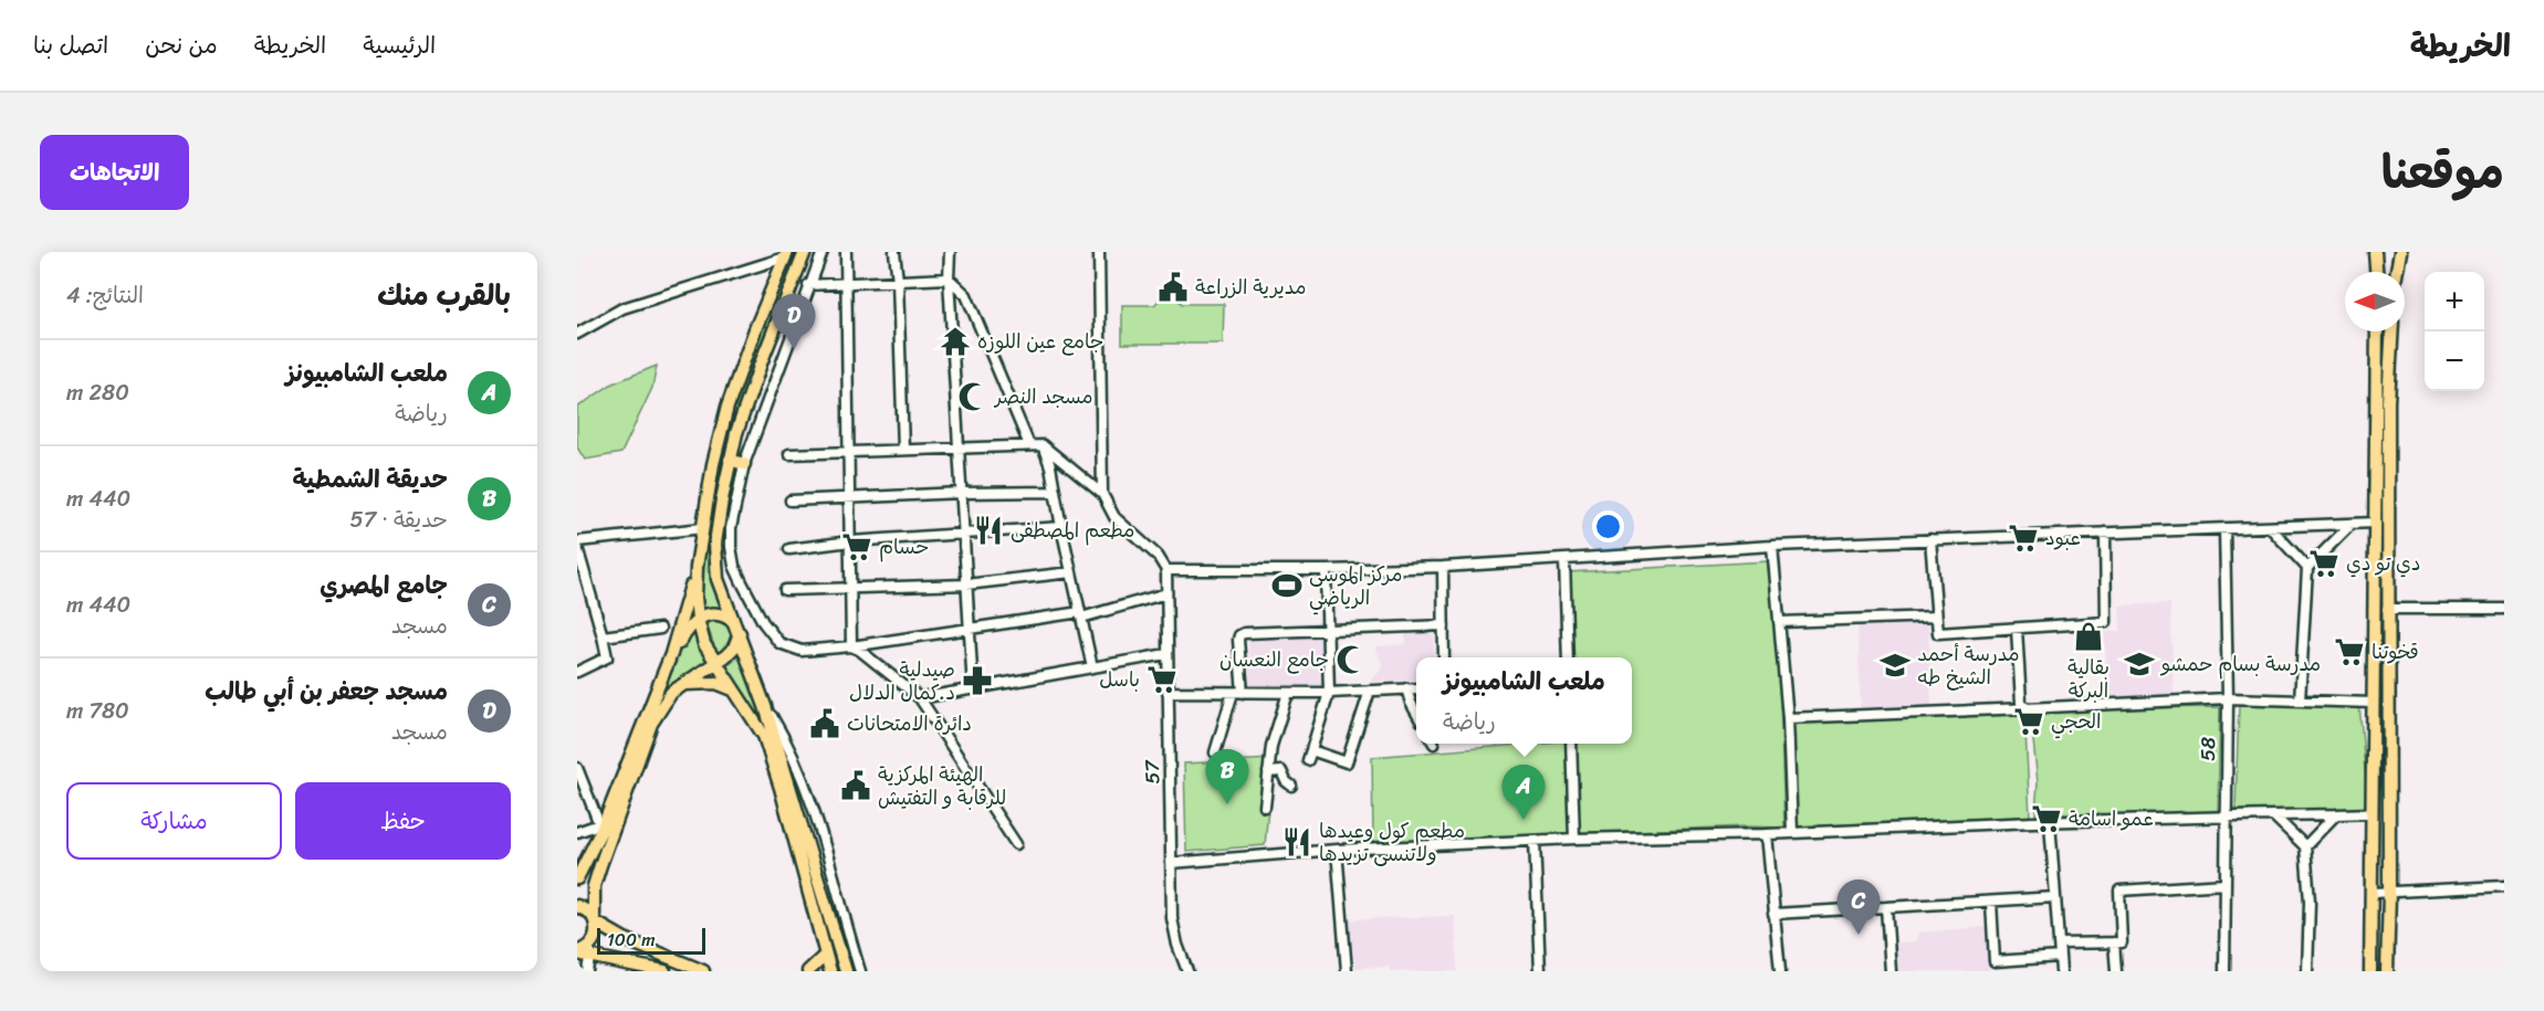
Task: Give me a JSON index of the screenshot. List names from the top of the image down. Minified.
{"streets":{"street":["58","57"]},"places":{"public building":["مديرية الزراعة","دائرة الامتحانات","الهيئة المركزية للرقابة و التفتيش"],"temple":["جامع عين اللوزه"],"mosque":["مسجد النصر","جامع النعسان"],"restaurant":["مطعم المصطفى","مطعم كول وعيدها ولاتنسى تزيدها"],"supermarket":["عبود","حسام","دي تو دي","قخوتنا","باسل","الحجي","عمو اسامة"],"sports":["مركز الموسى الرياضي"],"shop":["بقالية البركة"],"school or university":["مدرسة بسام حمشو","مدرسة أحمد الشيخ طه"],"pharmacy":["صيدلية د.كمال الدلال"]},"scale_bar":"100 m","north":"left","page":{"header":"الخريطة","nav":["الرئيسية","الخريطة","من نحن","اتصل بنا"],"title":"موقعنا","buttons":["الاتجاهات",["حفظ","مشاركة"]],"heading":["بالقرب منك","النتائج: 4"],"map_buttons":["+","−"],"pins":["D","B","A","C"],"list":[{"mark":"A","name":"ملعب الشامبيونز","note":"رياضة","value":"280 m"},{"mark":"B","name":"حديقة الشمطية","note":"حديقة · 57","value":"440 m"},{"mark":"C","name":"جامع المصري","note":"مسجد","value":"440 m"},{"mark":"D","name":"مسجد جعفر بن أبي طالب","note":"مسجد","value":"780 m"}],"popup":["ملعب الشامبيونز","رياضة"],"scale":"100 m"}}
